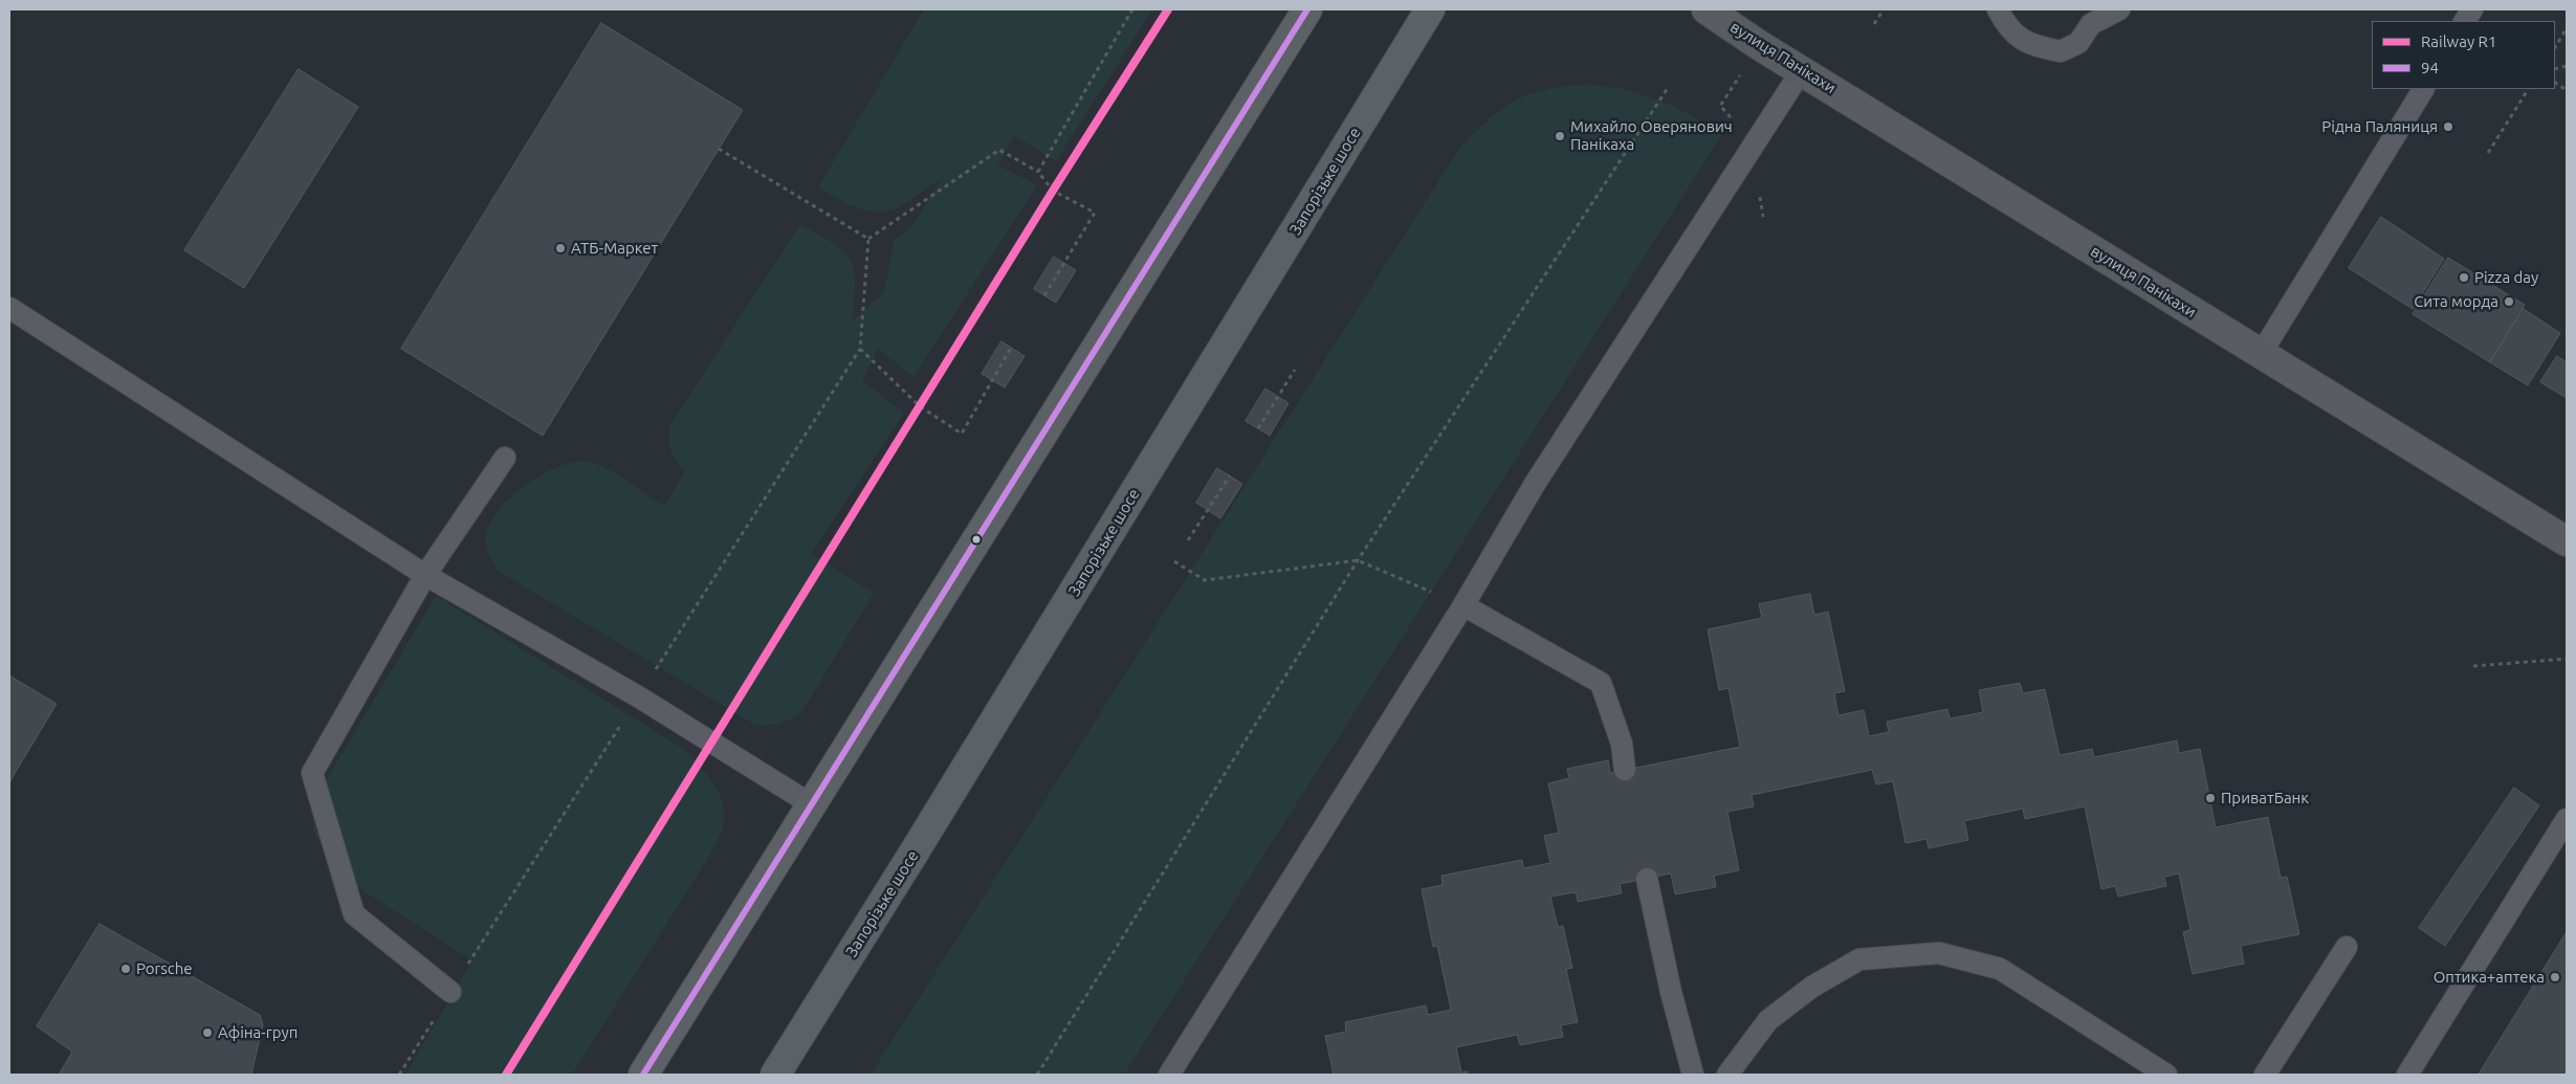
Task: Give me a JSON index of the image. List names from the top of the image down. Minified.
{"streets":{"main road":["вулиця Панікахи","Запорізьке шосе"]},"places":["Рідна Паляниця","Михайло Оверянович Панікаха","АТБ-Маркет","Pizza day","Сита морда","ПриватБанк","Porsche","Оптика+аптека","Афіна-груп"],"lines":["rail line R1","transit line 94"],"legend":["Railway R1","94"]}
